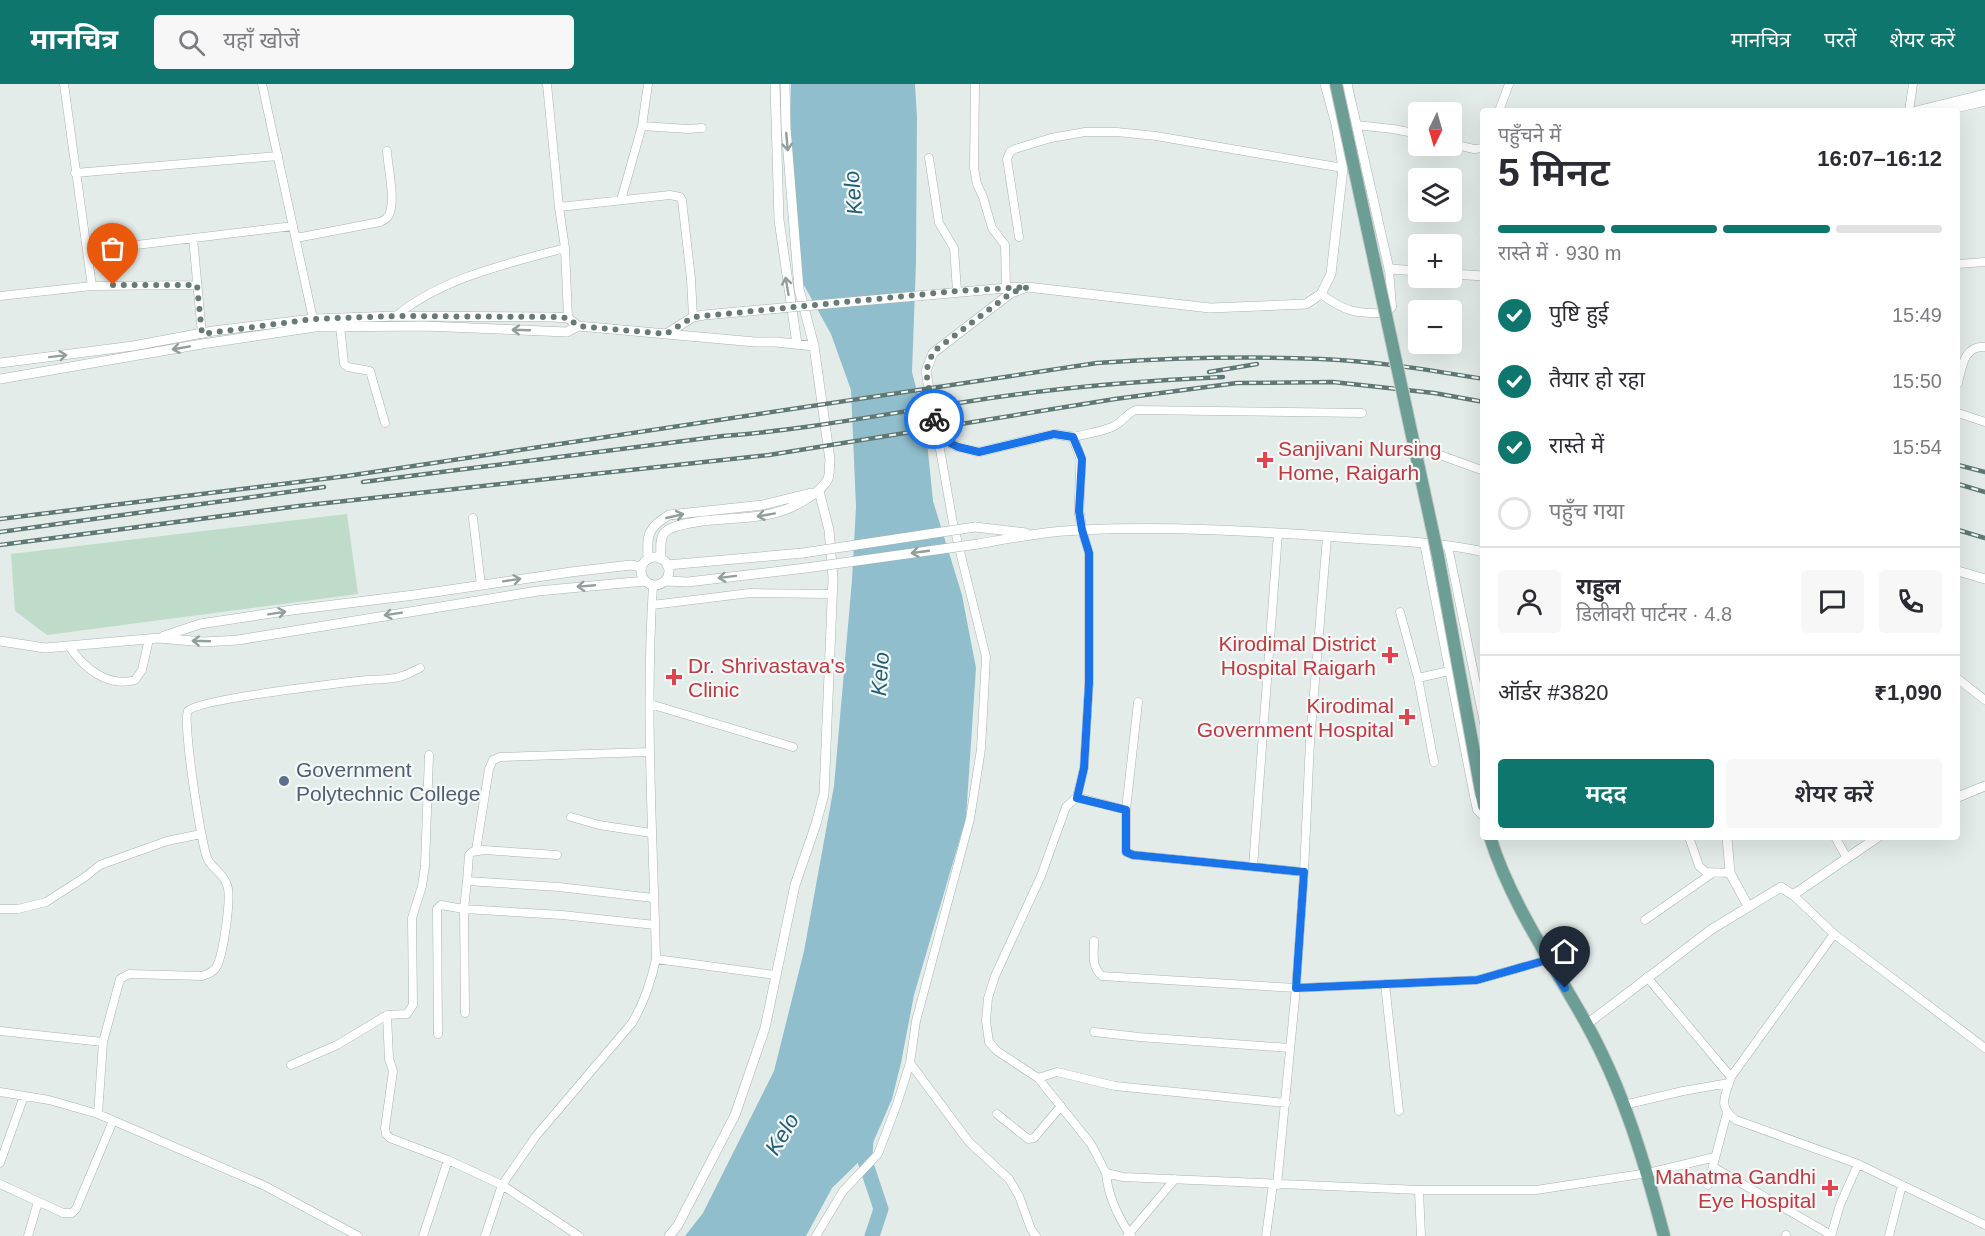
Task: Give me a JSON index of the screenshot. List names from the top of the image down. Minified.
{"water":["Kelo"],"places":{"health":["Sanjivani Nursing Home, Raigarh","Kirodimal District Hospital Raigarh","Dr. Shrivastava's Clinic","Kirodimal Government Hospital","Mahatma Gandhi Eye Hospital"],"other":["Government Polytechnic College"]},"north":"bottom","page":{"header":"मानचित्र","search":"यहाँ खोजें","nav":["मानचित्र","परतें","शेयर करें"],"map_buttons":["+","−"],"heading":["5 मिनट","पहुँचने में","16:07–16:12"],"panel":["राहुल","डिलीवरी पार्टनर · 4.8","ऑर्डर #3820","₹1,090"],"bar":"रास्ते में · 930 m","list":[["पुष्टि हुई","15:49"],["तैयार हो रहा","15:50"],["रास्ते में","15:54"],"पहुँच गया"],"buttons":["मदद","शेयर करें"]}}
